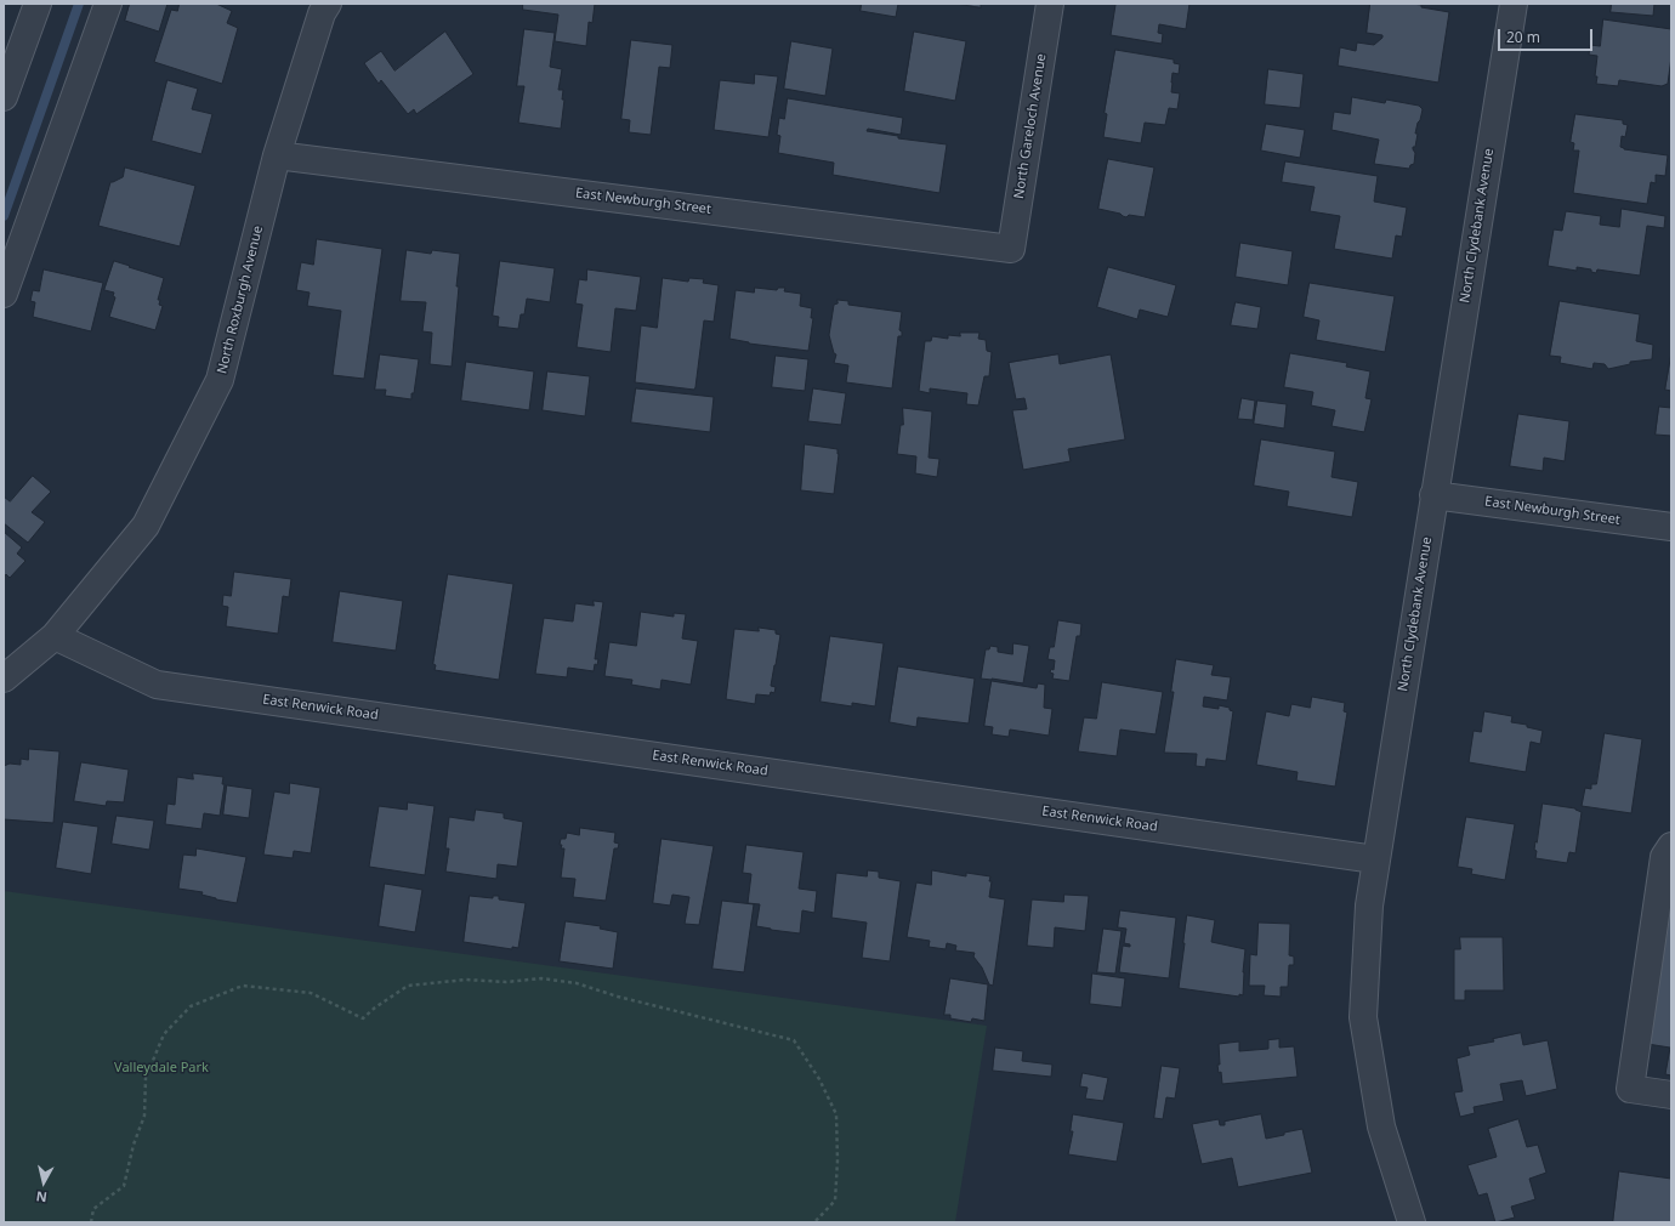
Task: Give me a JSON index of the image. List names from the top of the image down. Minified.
{"streets":{"street":["North Gareloch Avenue","East Newburgh Street","North Clydebank Avenue","North Roxburgh Avenue","East Renwick Road"]},"crossings":[["North Gareloch Avenue","East Newburgh Street"],["East Newburgh Street","North Clydebank Avenue"],["East Newburgh Street","North Roxburgh Avenue"],["North Clydebank Avenue","East Renwick Road"],["North Roxburgh Avenue","East Renwick Road"]],"parks":["Valleydale Park"],"scale_bar":"20 m","north":"bottom"}
